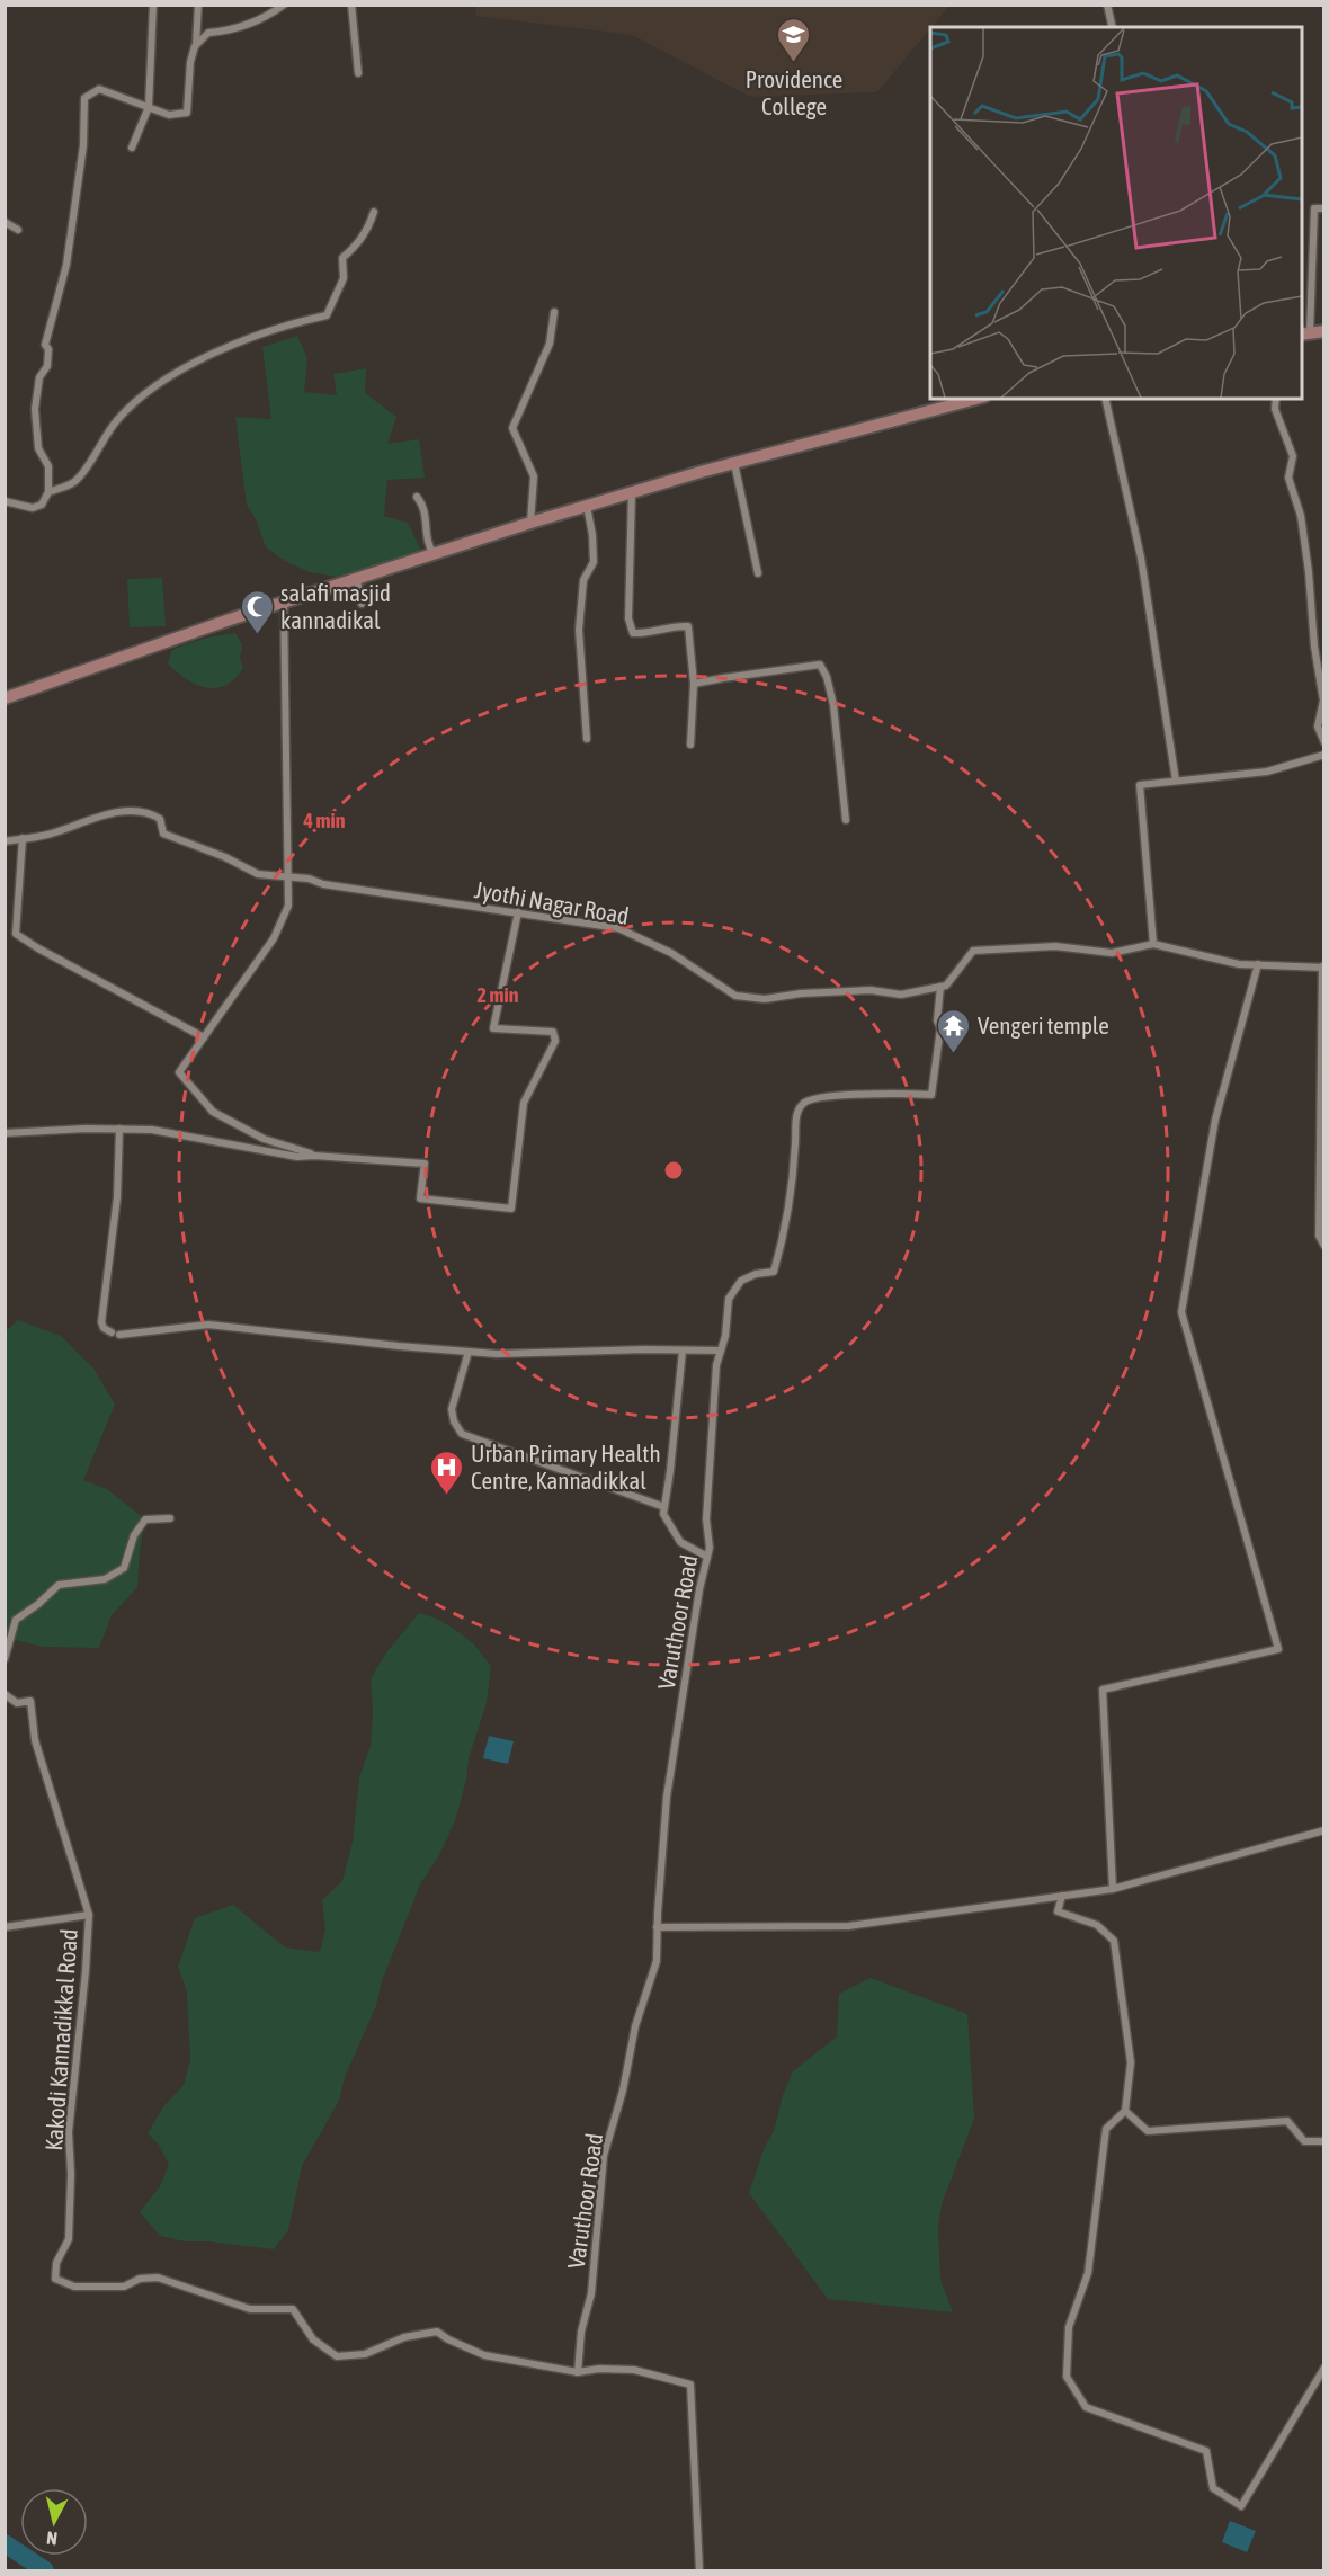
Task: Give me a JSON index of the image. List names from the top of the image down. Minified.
{"streets":{"street":["Jyothi Nagar Road","Varuthoor Road","Kakodi Kannadikkal Road"]},"crossings":[["Jyothi Nagar Road","Varuthoor Road"],["Varuthoor Road","Kakodi Kannadikkal Road"]],"places":{"school or university":["Providence College"],"mosque":["salafi masjid kannadikal"],"temple":["Vengeri temple"],"hospital":["Urban Primary Health Centre, Kannadikkal"]},"north":"bottom","rings":["4 min","2 min"]}
